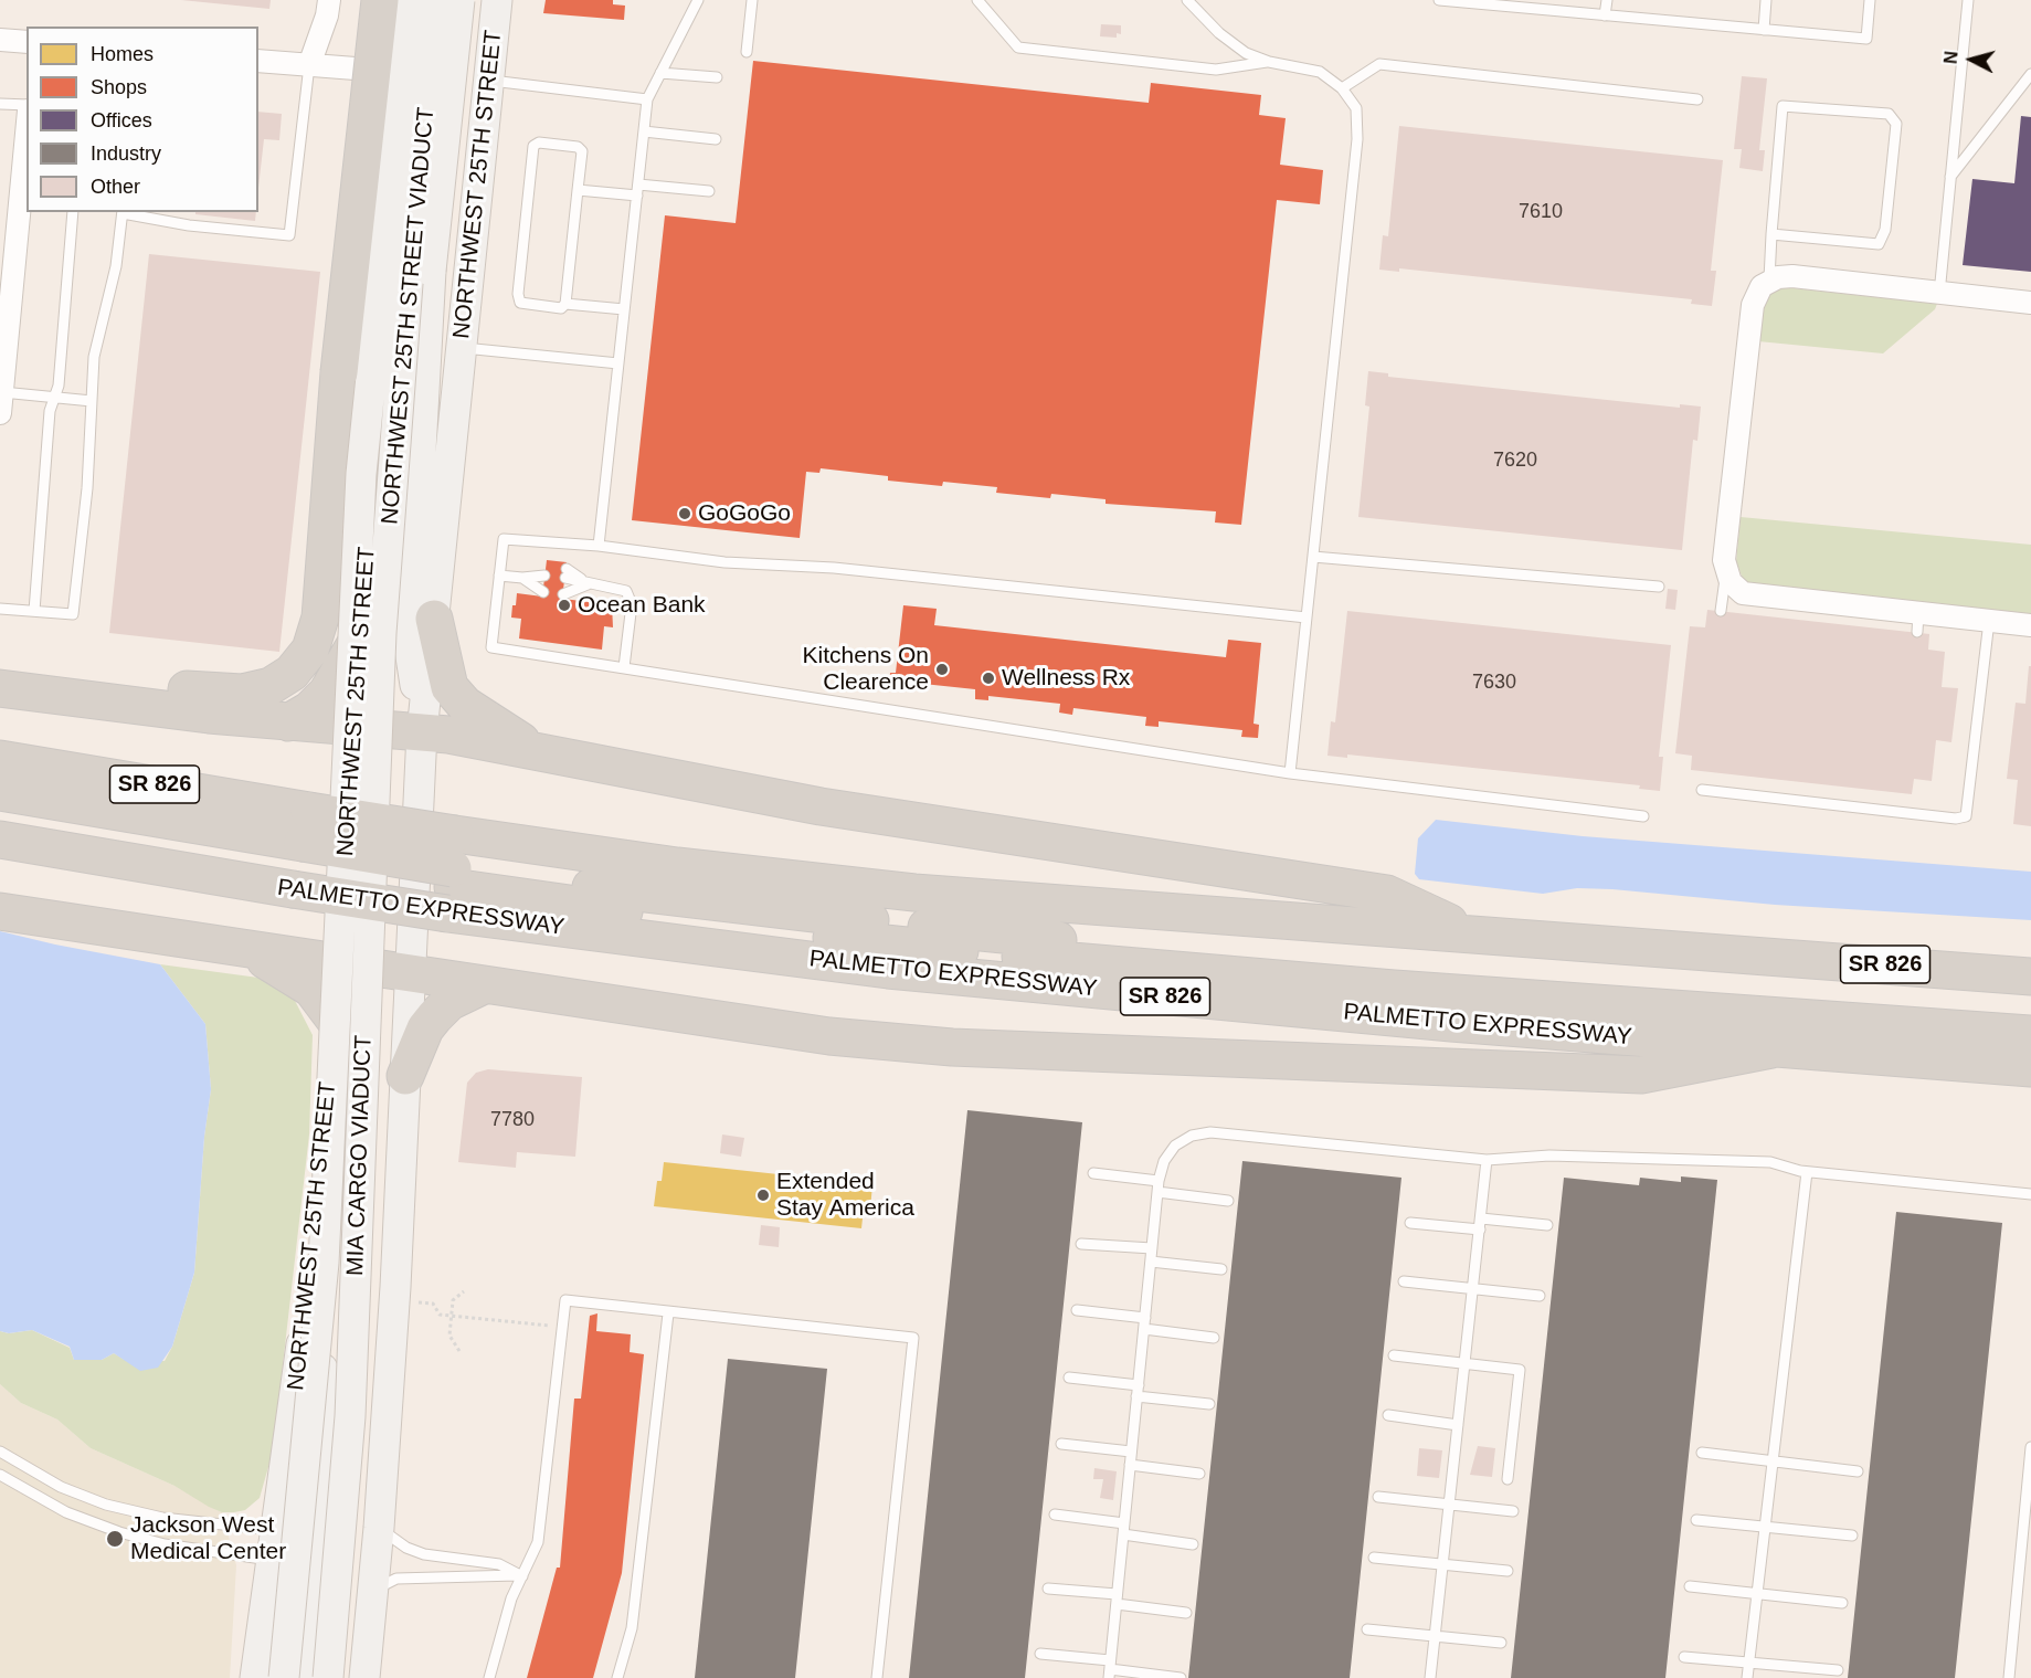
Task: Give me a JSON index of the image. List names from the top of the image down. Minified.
{"streets":{"highway":["SR 826","PALMETTO EXPRESSWAY"],"main road":["NORTHWEST 25TH STREET","NORTHWEST 25TH STREET VIADUCT","MIA CARGO VIADUCT"]},"crossings":[["NORTHWEST 25TH STREET","NORTHWEST 25TH STREET VIADUCT"],["NORTHWEST 25TH STREET","MIA CARGO VIADUCT"],["NORTHWEST 25TH STREET VIADUCT","MIA CARGO VIADUCT"]],"places":["GoGoGo","Ocean Bank","Kitchens On Clearence","Wellness Rx","Extended Stay America","Jackson West Medical Center"],"house_numbers":["7610","7620","7630","7780"],"legend":["Homes","Shops","Offices","Industry","Other"],"north":"left"}
